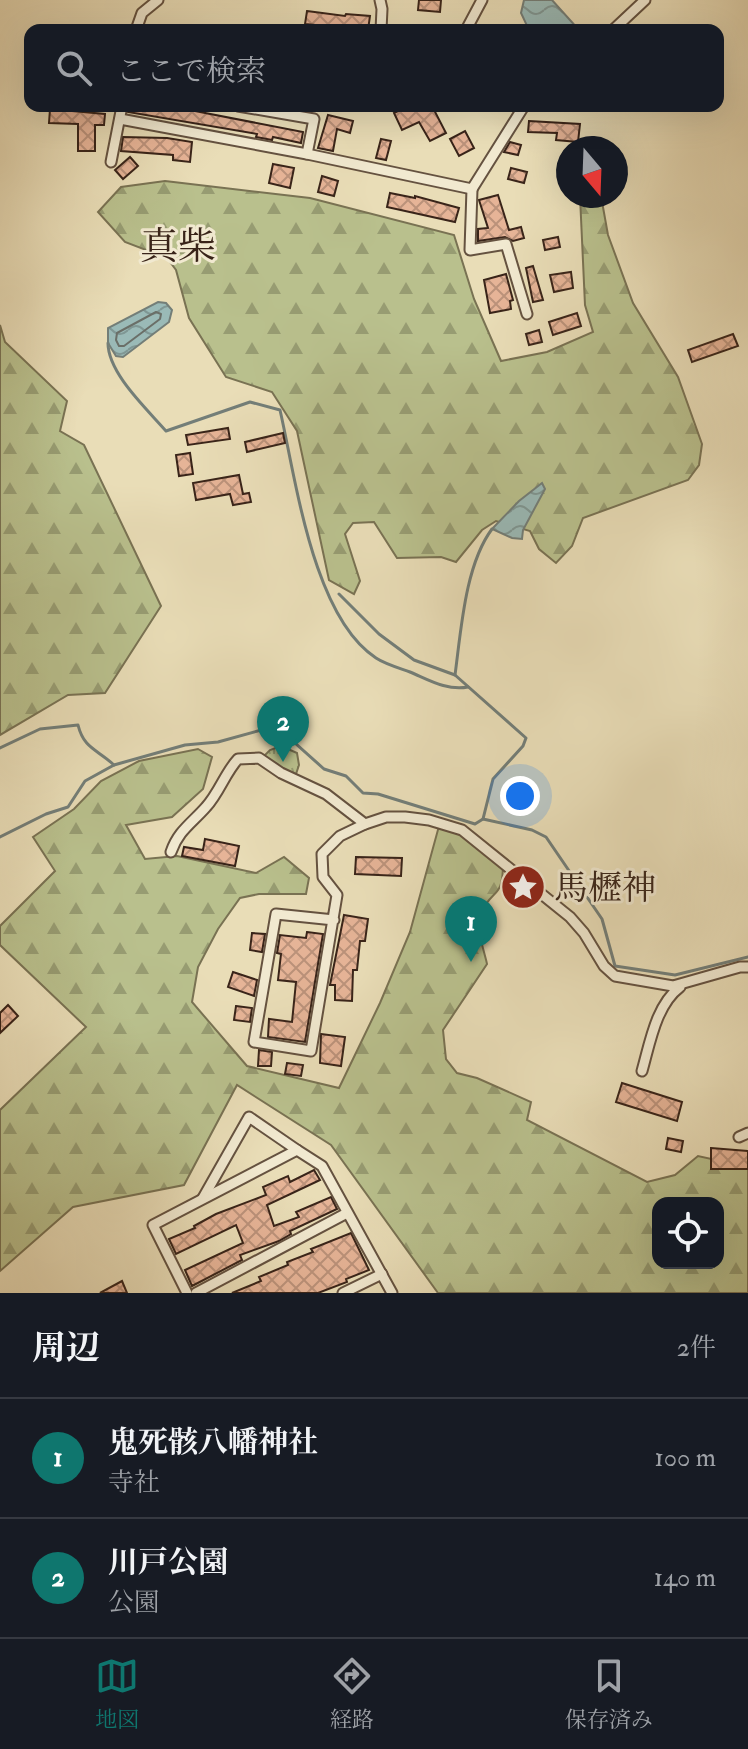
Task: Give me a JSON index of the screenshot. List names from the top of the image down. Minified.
{"districts":["真柴"],"places":{"place":["馬櫪神"]},"north":"bottom","page":{"search":"ここで検索","pins":["2","1"],"heading":["周辺","2件"],"list":[{"mark":"1","name":"鬼死骸八幡神社","note":"寺社","value":"100 m"},{"mark":"2","name":"川戸公園","note":"公園","value":"140 m"}],"nav":["地図","経路","保存済み"]}}
